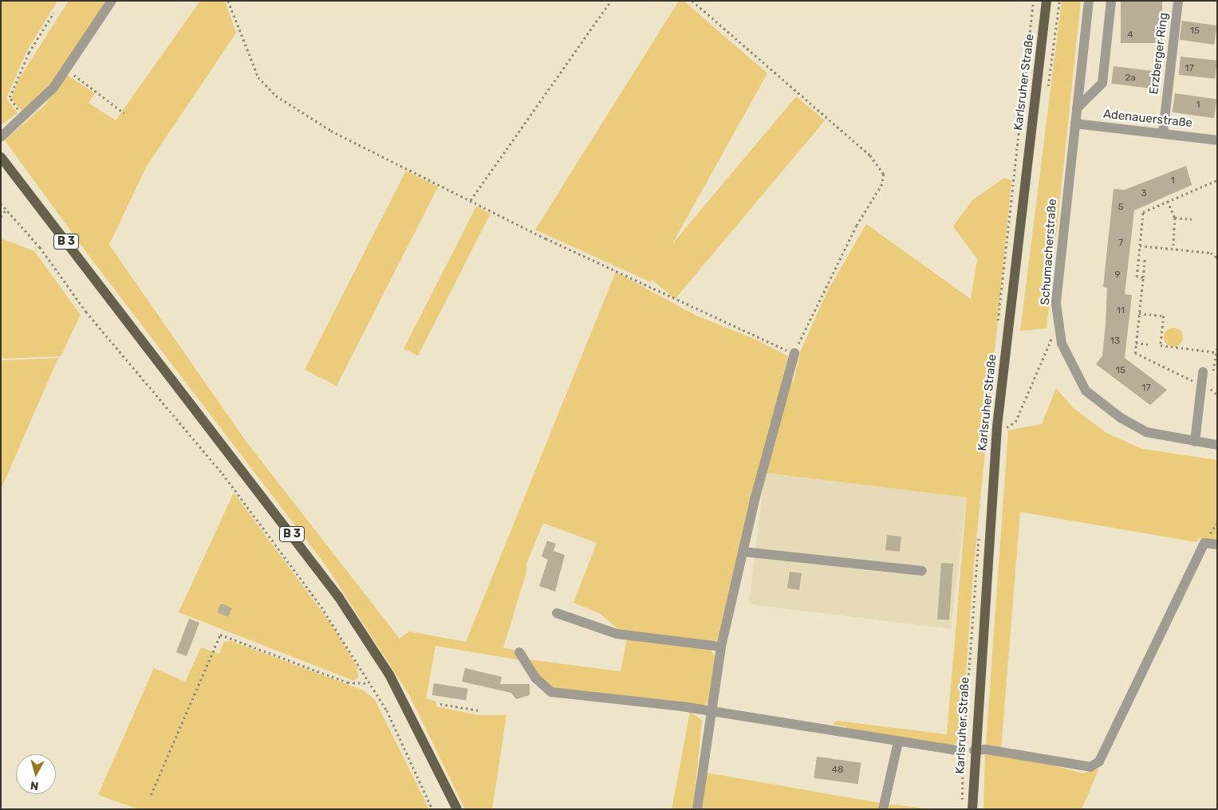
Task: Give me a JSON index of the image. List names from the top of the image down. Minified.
{"streets":{"main road":["Karlsruher Straße","B 3"],"street":["Erzberger Ring","Adenauerstraße","Schumacherstraße"]},"crossings":[["Erzberger Ring","Adenauerstraße"],["Adenauerstraße","Schumacherstraße"]],"house_numbers":["15","4","17","2a","1","1","3","5","7","9","11","13","15","17","48"],"north":"bottom"}
